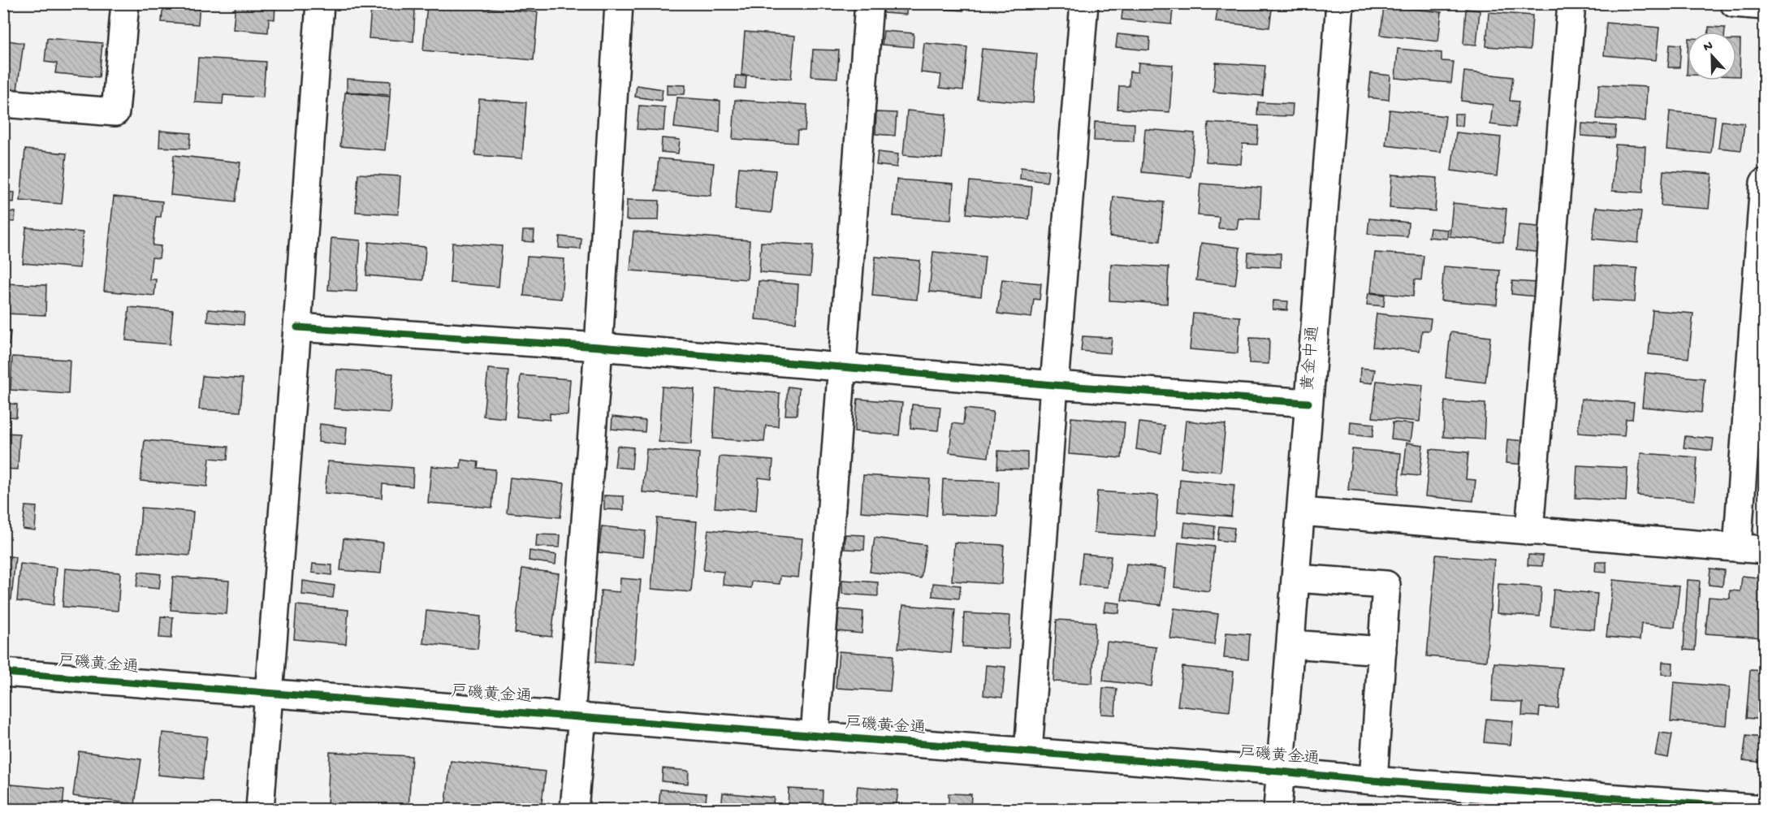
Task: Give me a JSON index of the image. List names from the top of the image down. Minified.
{"streets":{"street":["黄金中通","戸磯黄金通"]},"crossings":[["黄金中通","戸磯黄金通"]],"north":"top"}
